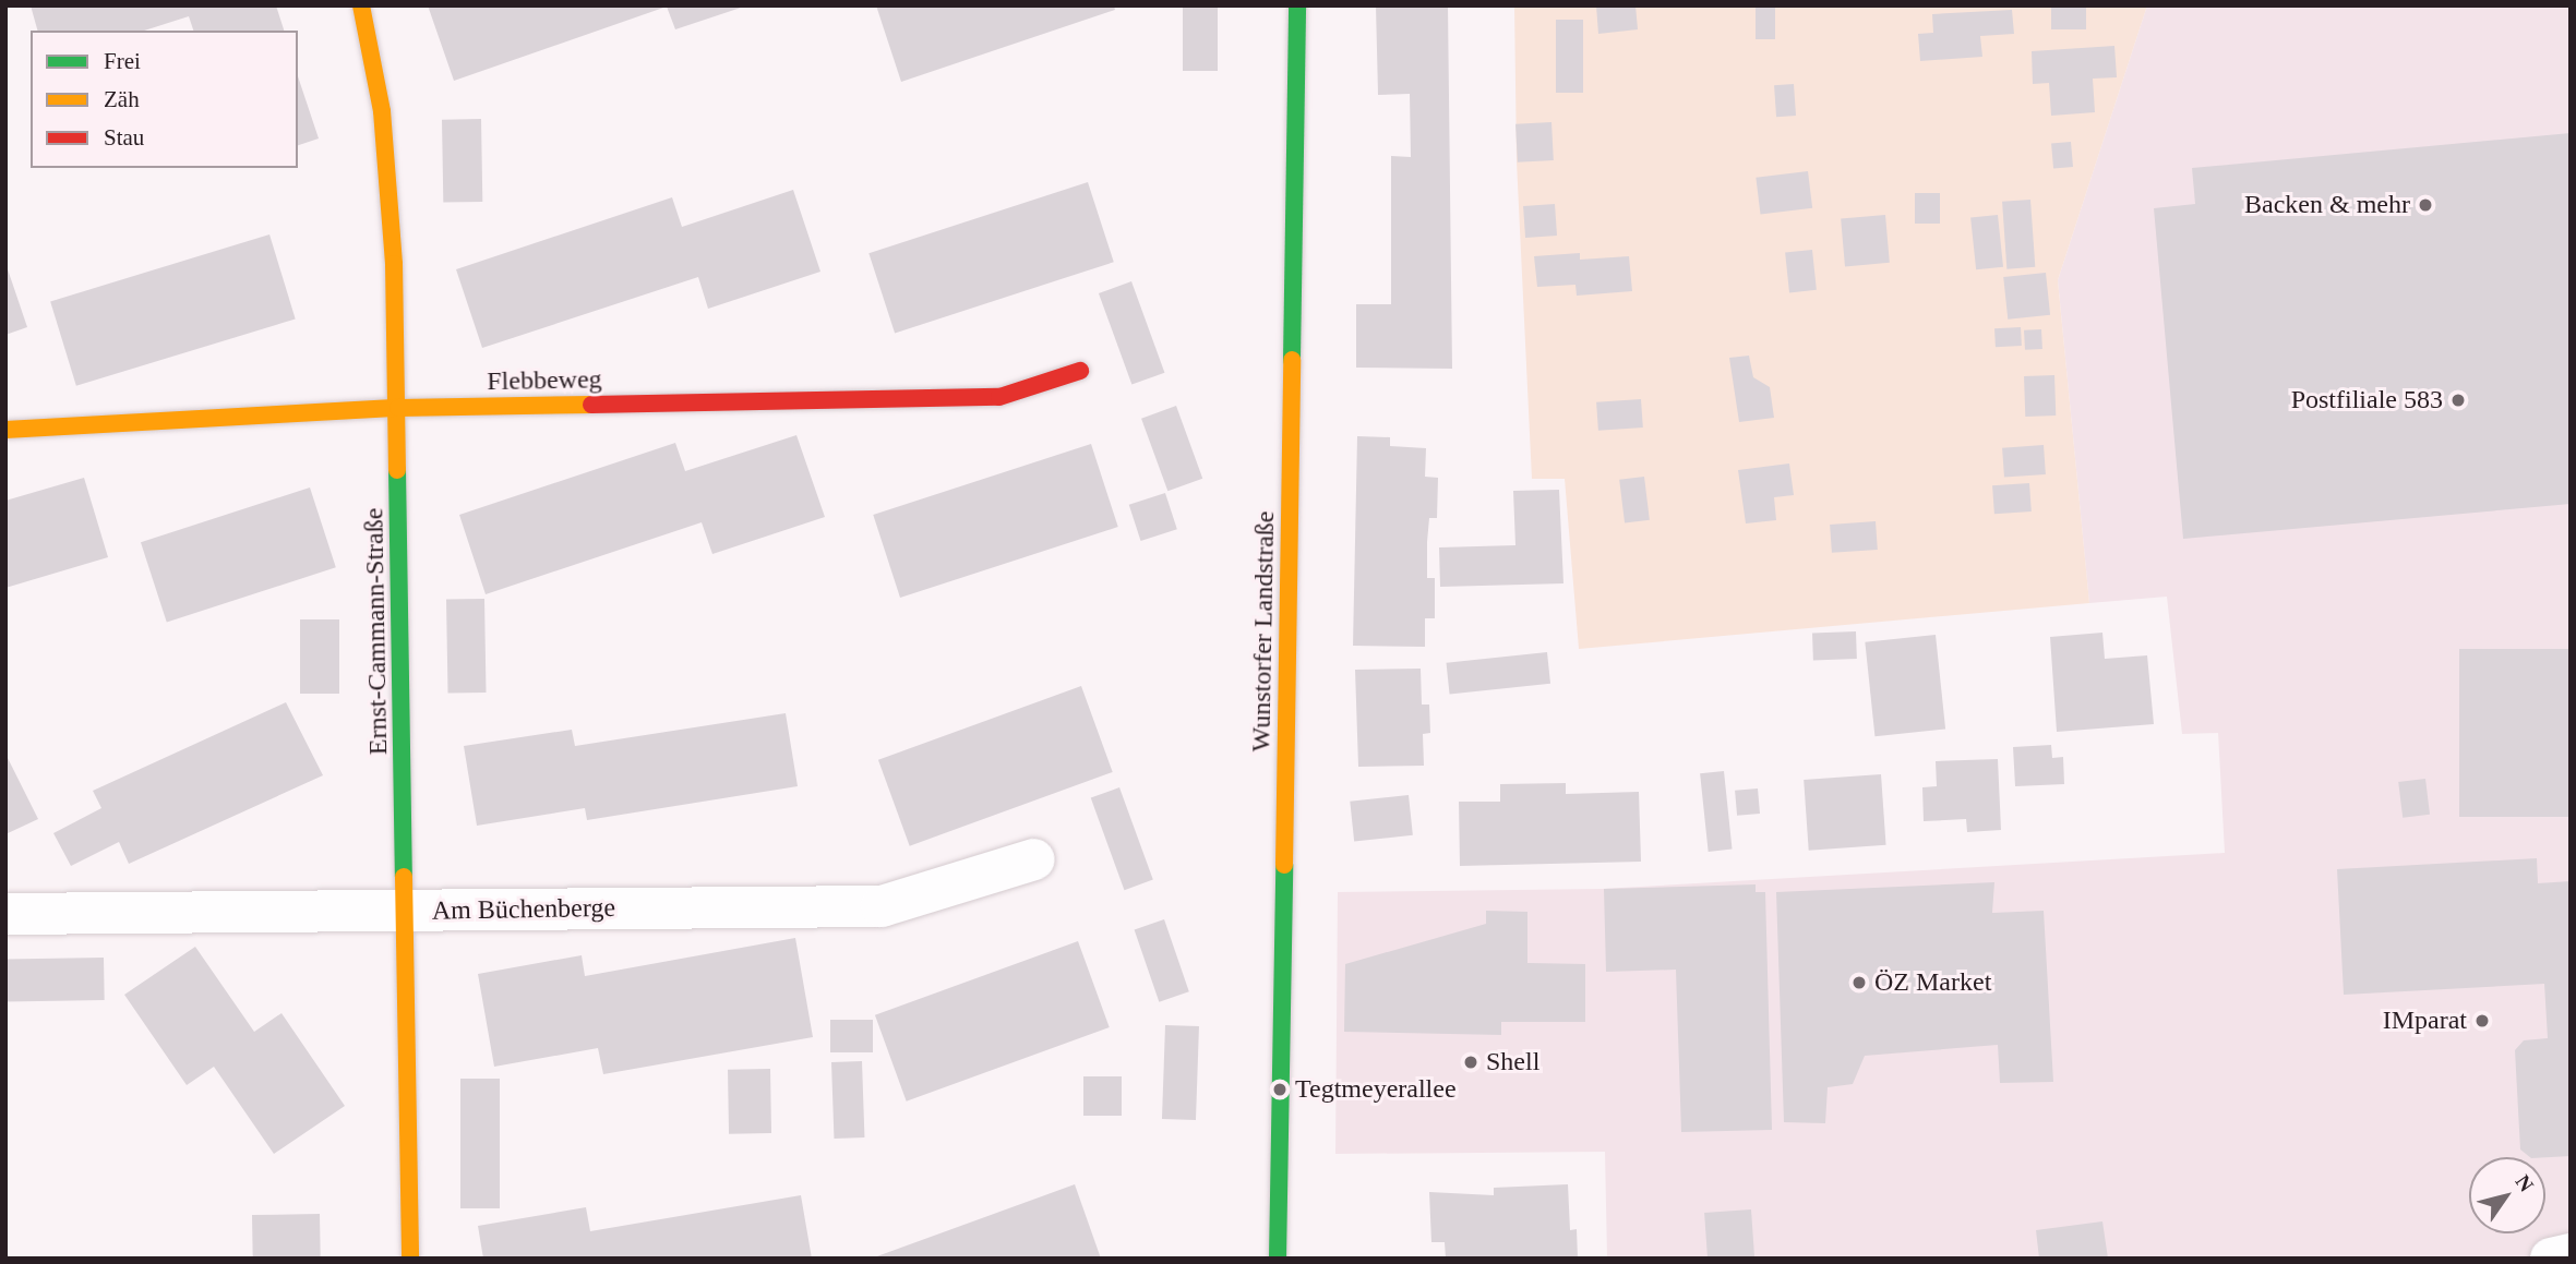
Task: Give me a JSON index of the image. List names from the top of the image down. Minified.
{"streets":{"street":["Flebbeweg","Ernst-Cammann-Straße","Wunstorfer Landstraße","Am Büchenberge"]},"crossings":[["Flebbeweg","Ernst-Cammann-Straße"],["Ernst-Cammann-Straße","Am Büchenberge"]],"places":["Backen & mehr","Postfiliale 583","ÖZ Market","IMparat","Shell","Tegtmeyerallee"],"legend":["Frei","Zäh","Stau"],"north":"top right"}
